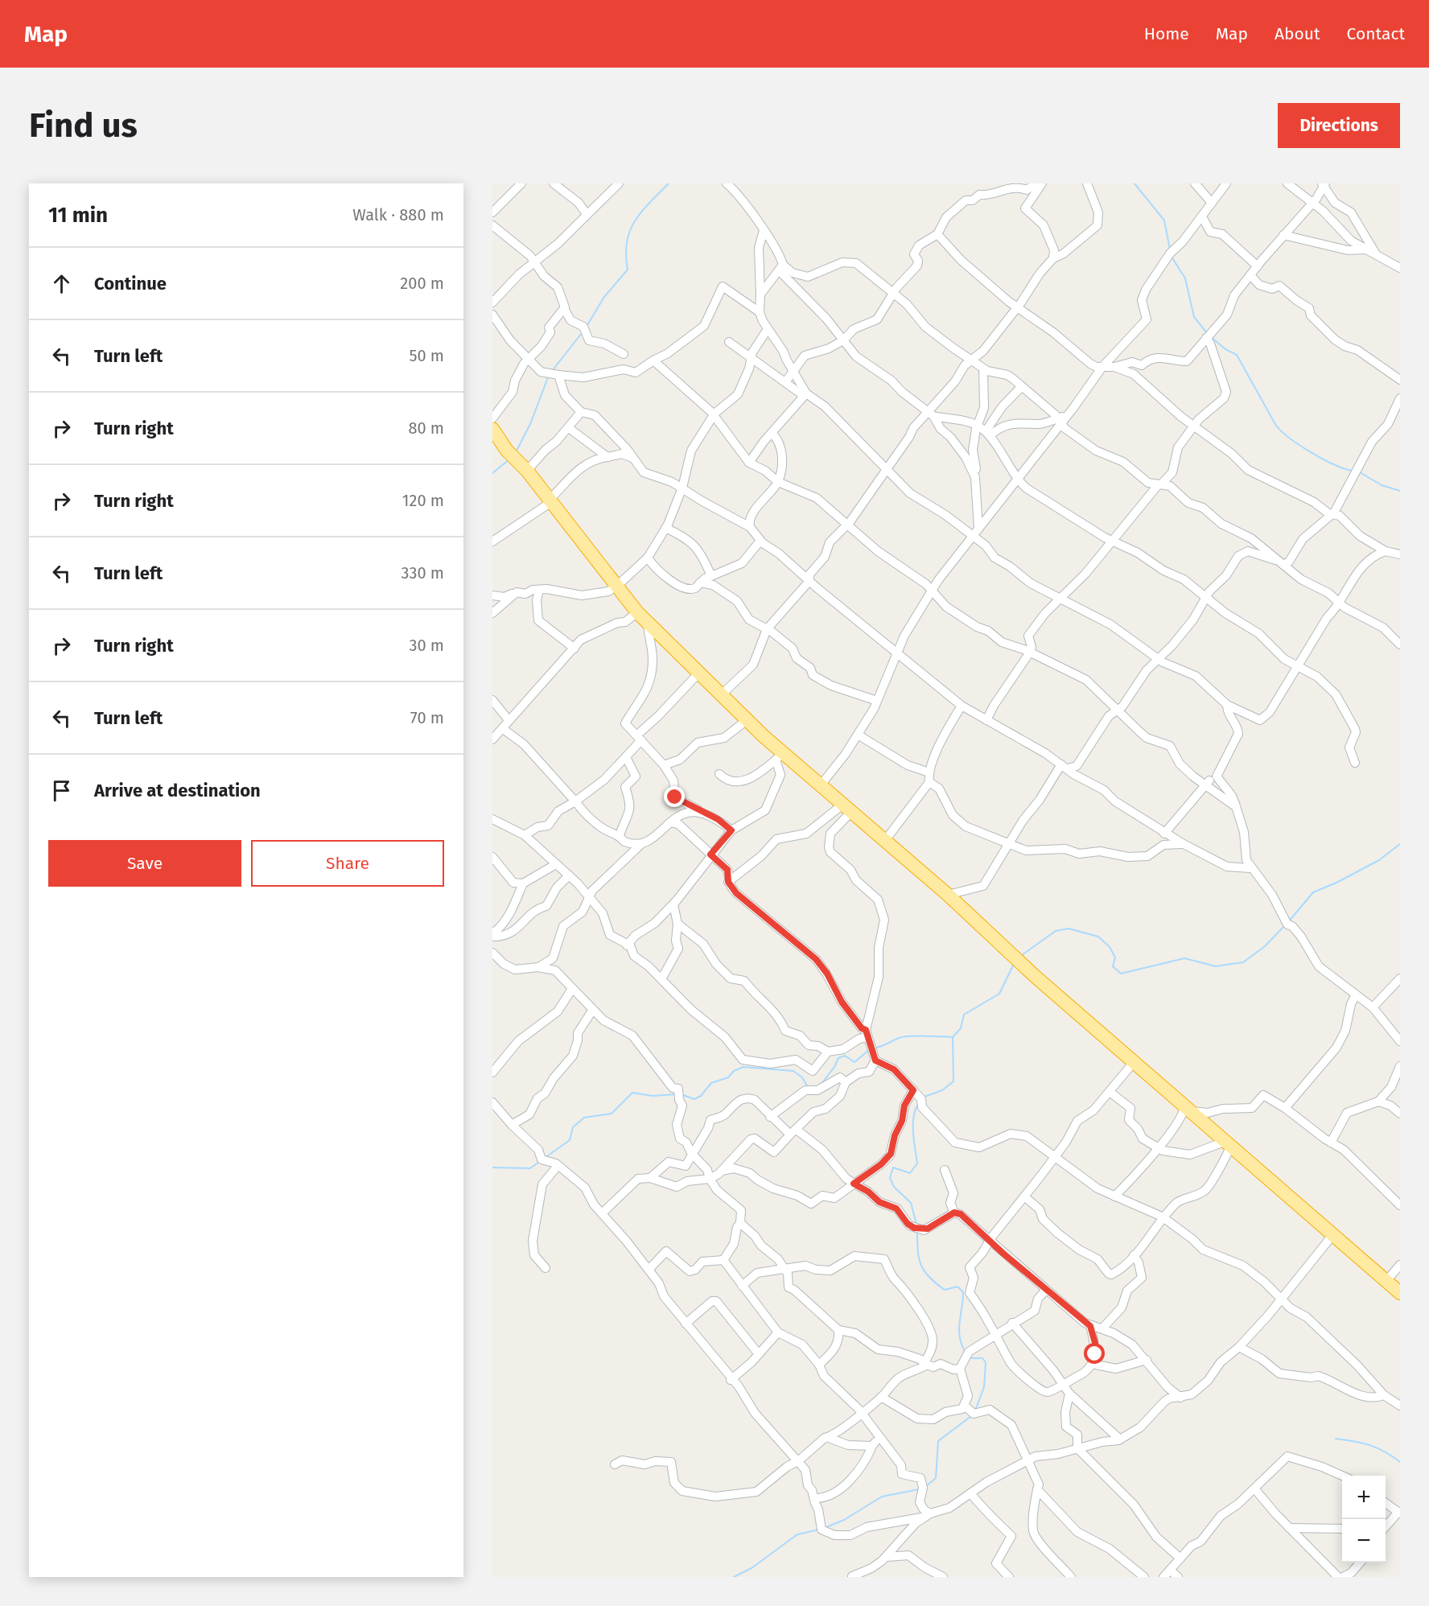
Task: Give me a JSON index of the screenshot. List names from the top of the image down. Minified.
{"page":{"header":"Map","nav":["Home","Map","About","Contact"],"buttons":["Directions",["Save","Share"]],"title":"Find us","heading":["11 min","Walk · 880 m"],"list":[["Continue","200 m"],["Turn left","50 m"],["Turn right","80 m"],["Turn right","120 m"],["Turn left","330 m"],["Turn right","30 m"],["Turn left","70 m"],"Arrive at destination"],"map_buttons":["+","−"]}}
